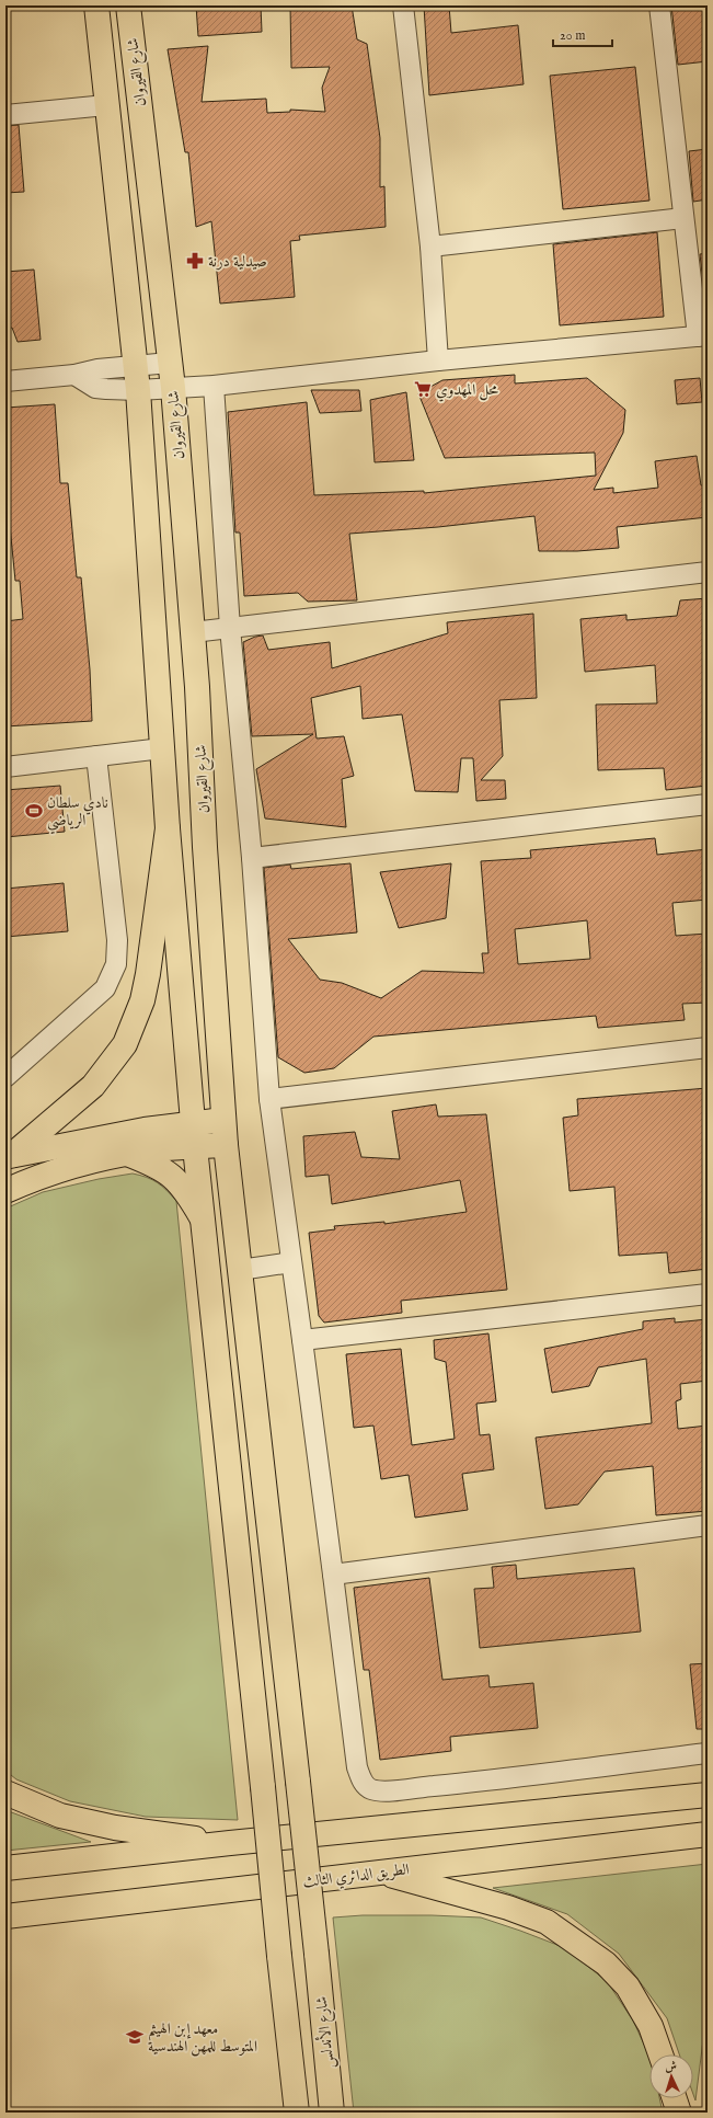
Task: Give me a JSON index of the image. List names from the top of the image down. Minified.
{"streets":{"main road":["شارع القيروان","الطريق الدائري الثالث","شارع الأندلس"]},"crossings":[["شارع القيروان","شارع الأندلس"]],"places":{"pharmacy":["صيدلية درنة"],"supermarket":["محل المهدوي"],"sports":["نادي سلطان الرياضي"],"school or university":["معهد إبن الهيثم المتوسط للمهن الهندسية"]},"scale_bar":"20 m","north":"top"}
